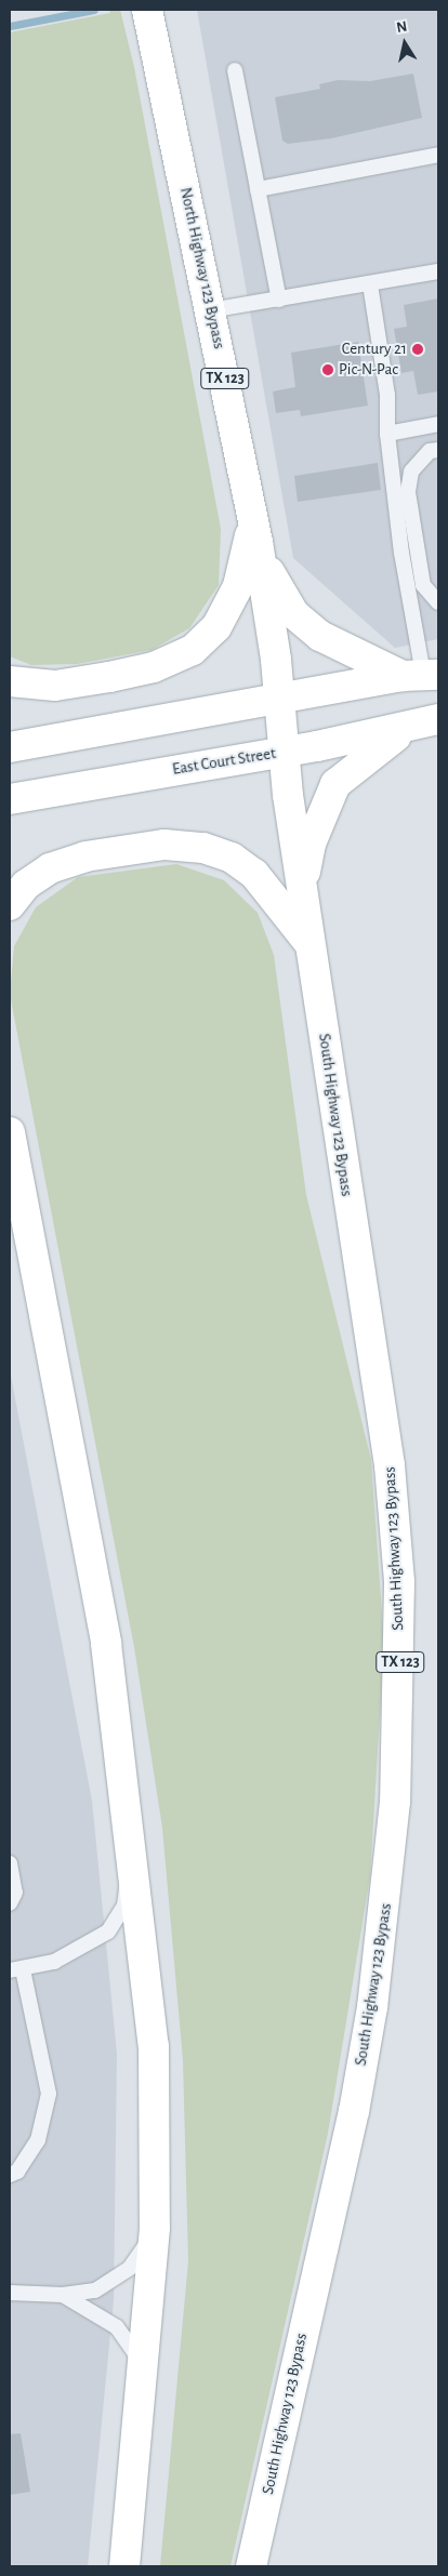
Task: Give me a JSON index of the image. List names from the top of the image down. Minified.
{"streets":{"main road":["North Highway 123 Bypass","TX 123","East Court Street","South Highway 123 Bypass"]},"crossings":[["North Highway 123 Bypass","East Court Street"],["North Highway 123 Bypass","South Highway 123 Bypass"],["East Court Street","South Highway 123 Bypass"]],"places":["Century 21","Pic-N-Pac"],"north":"top"}
